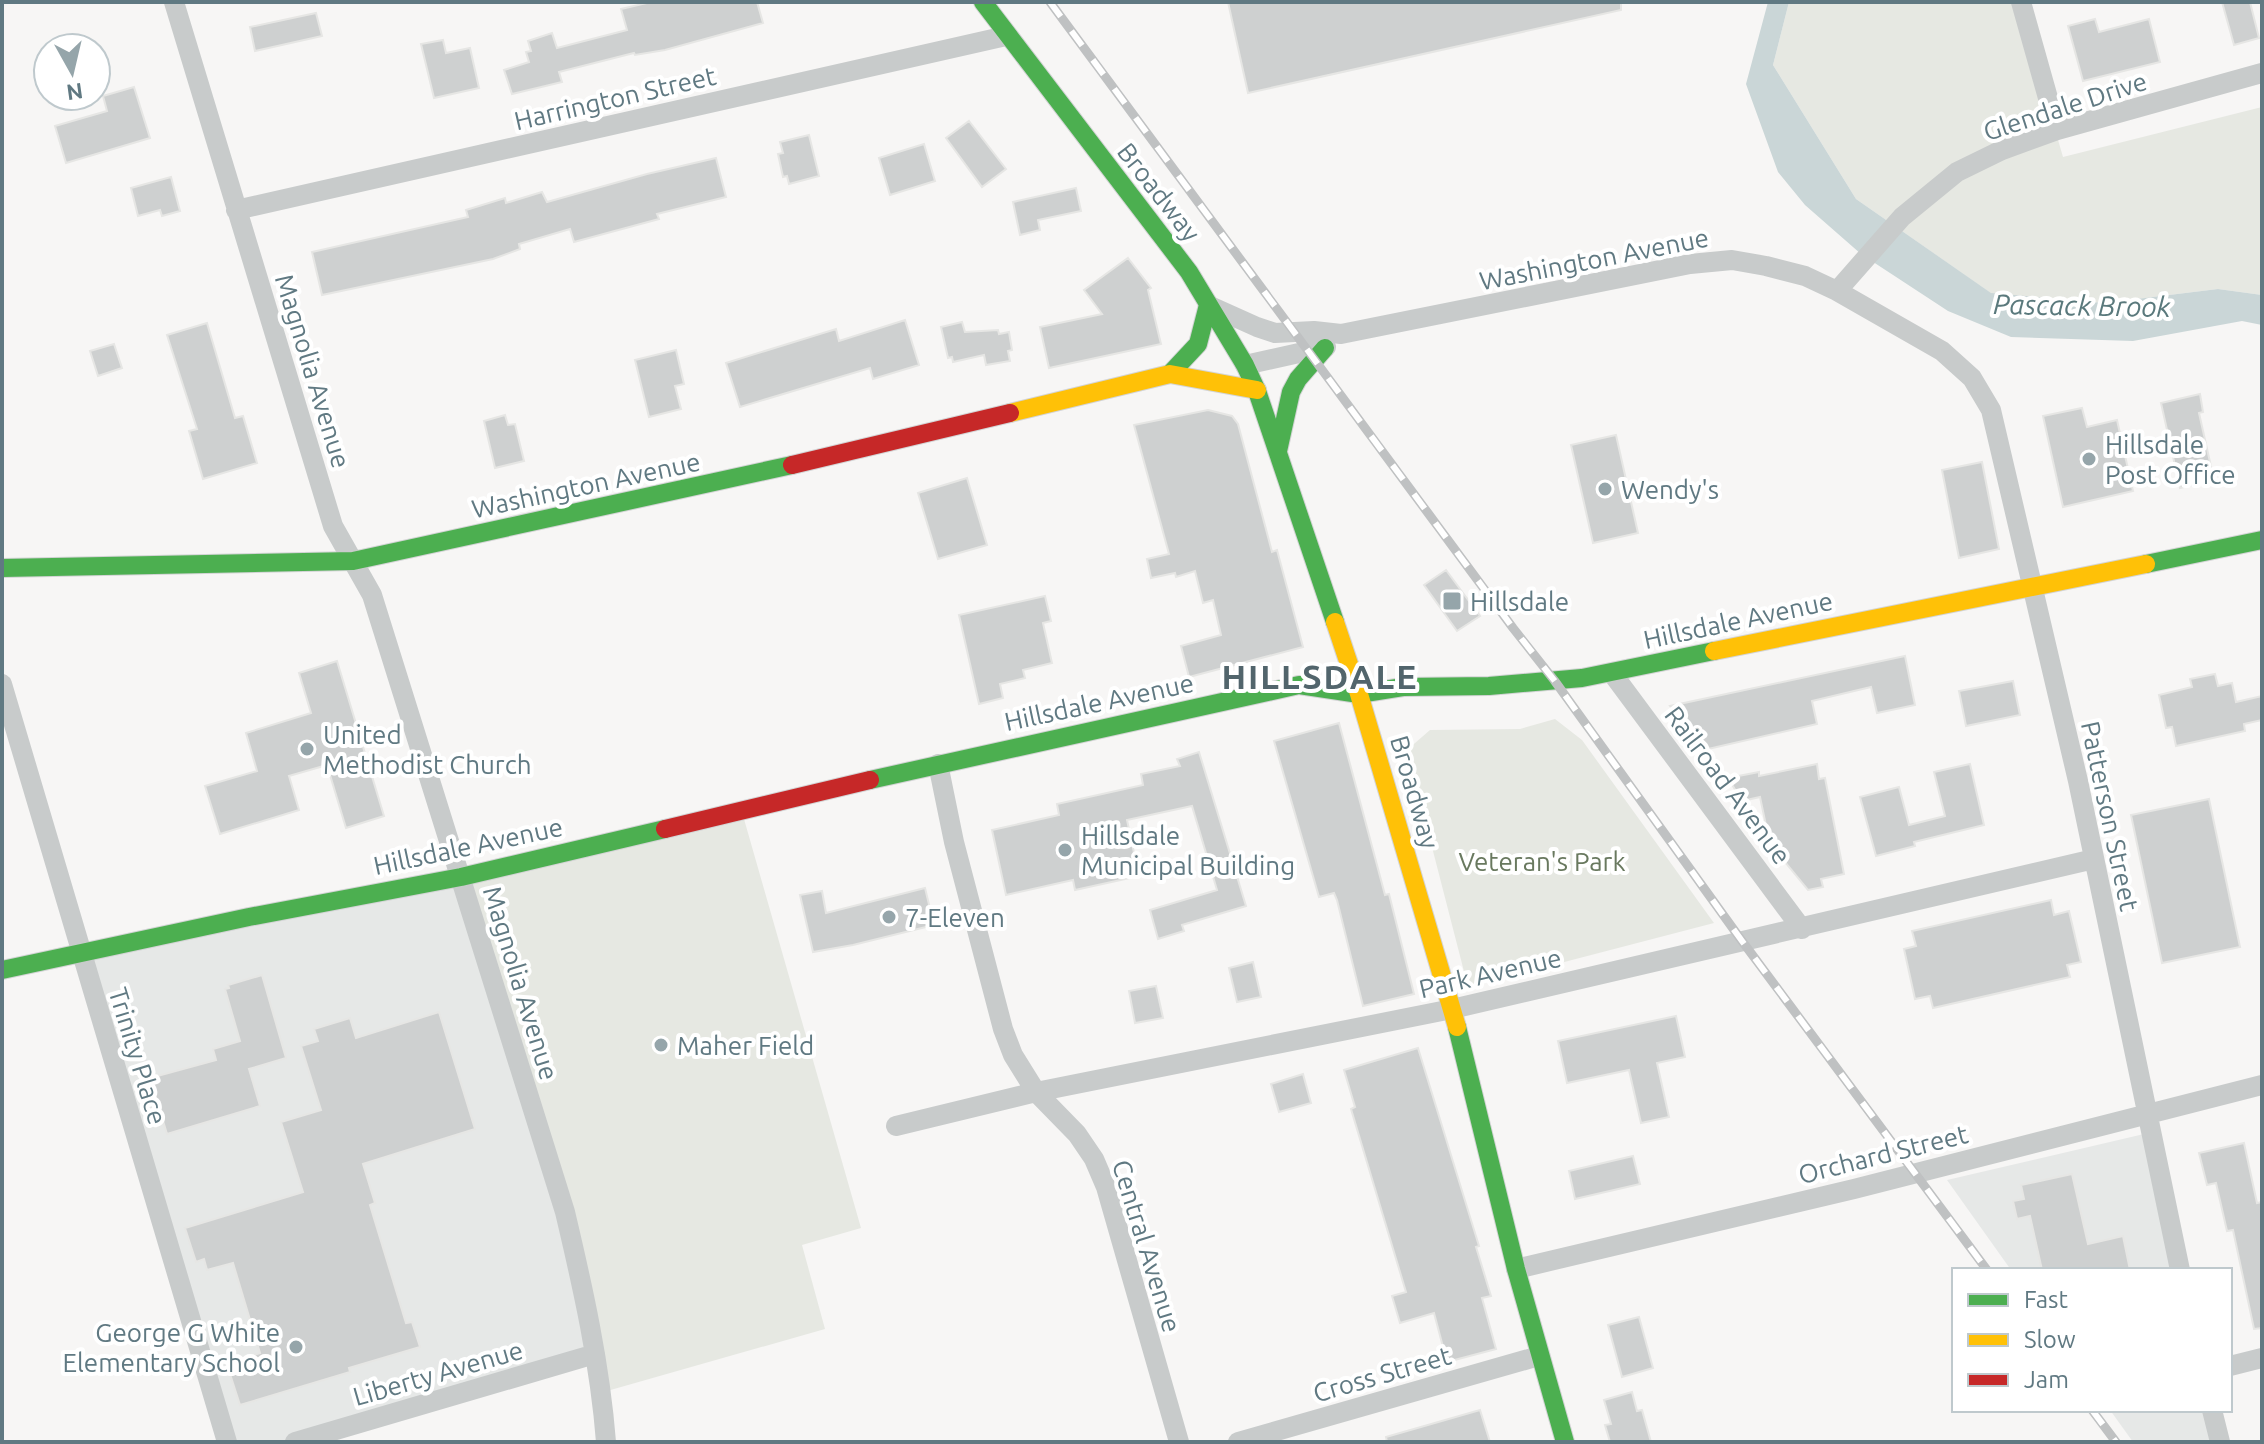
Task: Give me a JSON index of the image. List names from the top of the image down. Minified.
{"streets":{"street":["Harrington Street","Glendale Drive","Broadway","Washington Avenue","Magnolia Avenue","Hillsdale Avenue","Railroad Avenue","Patterson Street","Park Avenue","Trinity Place","Orchard Street","Central Avenue","Liberty Avenue","Cross Street"]},"crossings":[["Harrington Street","Broadway"],["Harrington Street","Magnolia Avenue"],["Glendale Drive","Washington Avenue"],["Broadway","Washington Avenue"],["Broadway","Hillsdale Avenue"],["Broadway","Park Avenue"],["Broadway","Orchard Street"],["Broadway","Cross Street"],["Washington Avenue","Magnolia Avenue"],["Washington Avenue","Patterson Street"],["Magnolia Avenue","Hillsdale Avenue"],["Magnolia Avenue","Liberty Avenue"],["Hillsdale Avenue","Railroad Avenue"],["Hillsdale Avenue","Patterson Street"],["Hillsdale Avenue","Trinity Place"],["Hillsdale Avenue","Central Avenue"],["Railroad Avenue","Park Avenue"],["Patterson Street","Park Avenue"],["Patterson Street","Orchard Street"],["Park Avenue","Central Avenue"]],"districts":["HILLSDALE"],"water":["Pascack Brook"],"parks":["Veteran's Park"],"places":{"other":["Hillsdale Post Office","Wendy's","United Methodist Church","Hillsdale Municipal Building","7-Eleven","Maher Field","George G White Elementary School"],"transit":["Hillsdale"]},"legend":["Fast","Slow","Jam"],"north":"bottom"}
